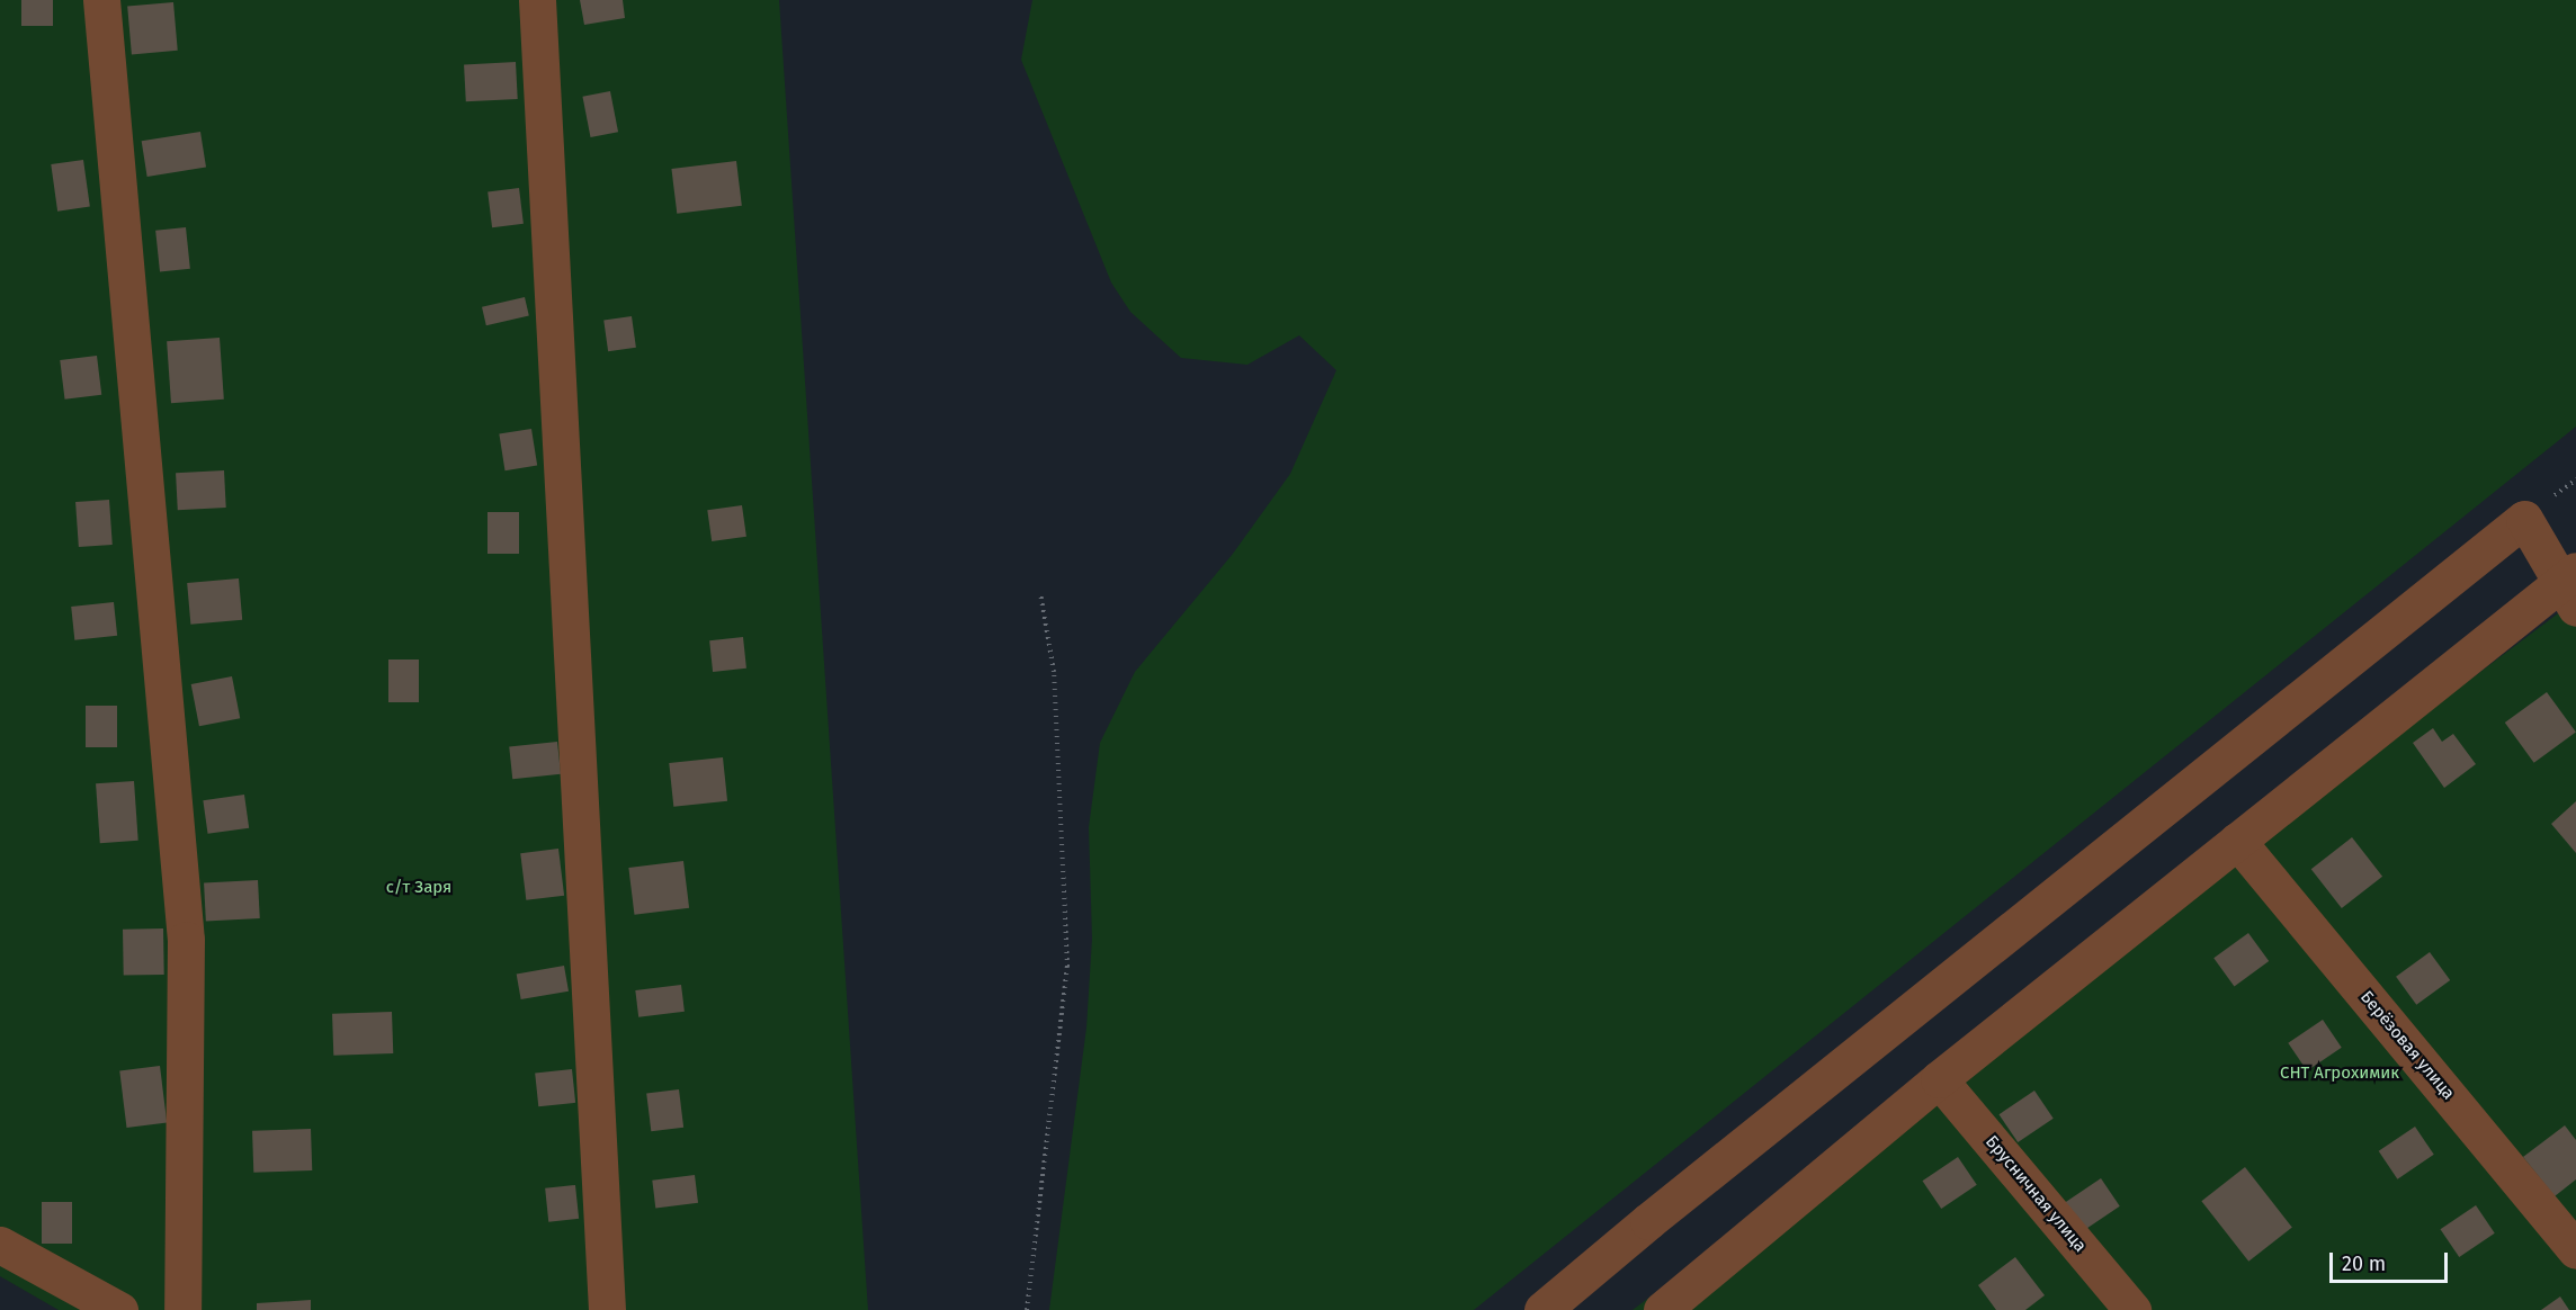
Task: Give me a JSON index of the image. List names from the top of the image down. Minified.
{"streets":{"street":["Берёзовая улица","Брусничная улица"]},"parks":["с/т Заря","СНТ Агрохимик"],"scale_bar":"20 m"}
